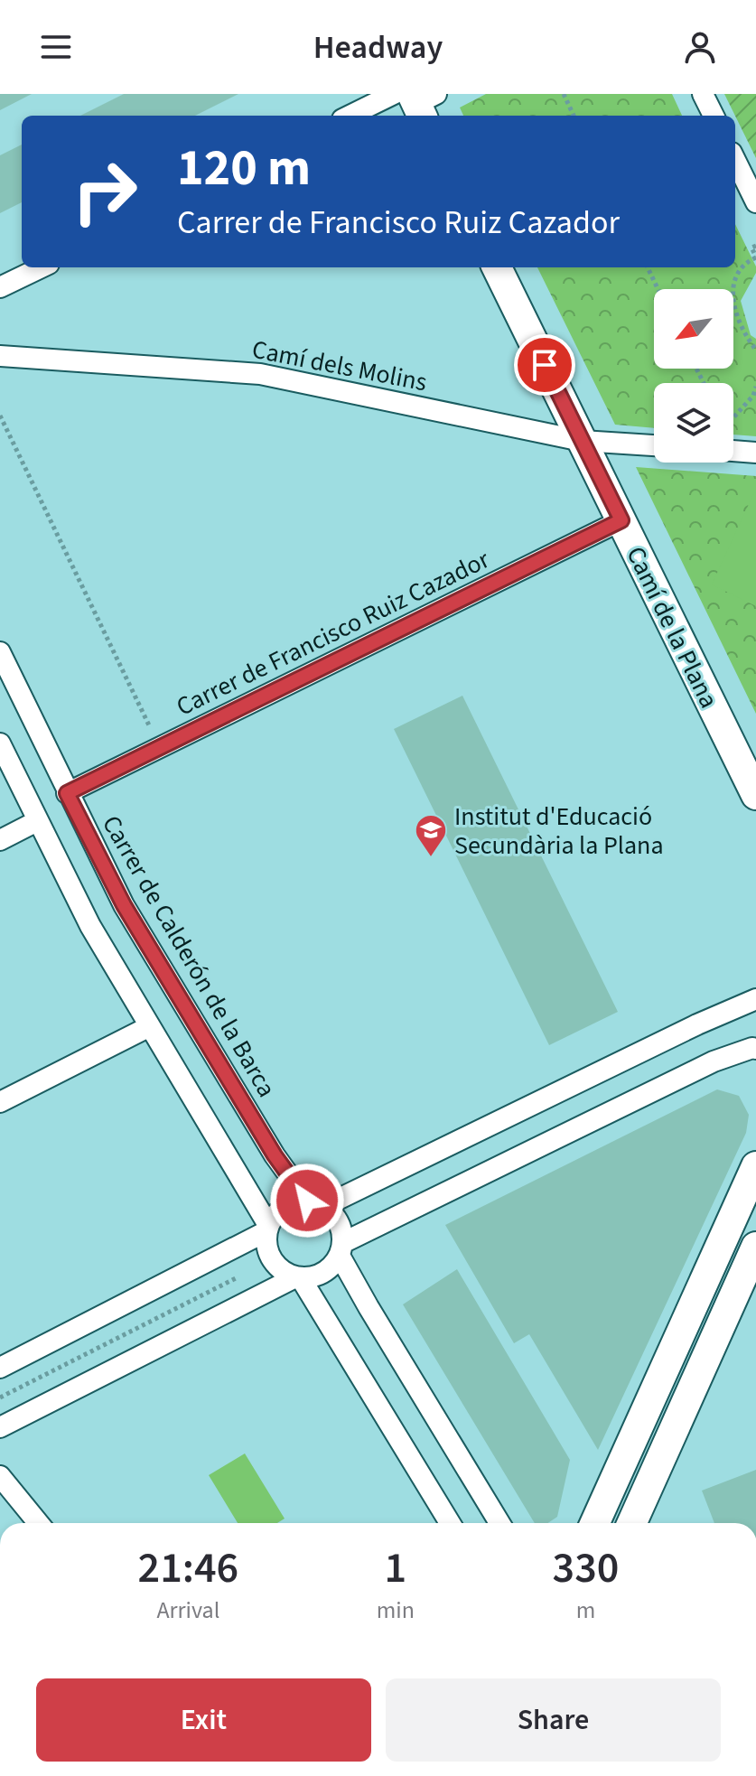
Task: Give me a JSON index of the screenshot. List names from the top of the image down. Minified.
{"streets":{"street":["Camí dels Molins","Camí de la Plana","Carrer de Francisco Ruiz Cazador","Carrer de Calderón de la Barca"]},"crossings":[["Camí dels Molins","Camí de la Plana"],["Camí de la Plana","Carrer de Francisco Ruiz Cazador"],["Carrer de Francisco Ruiz Cazador","Carrer de Calderón de la Barca"]],"places":{"school or university":["Institut d'Educació Secundària la Plana"]},"north":"bottom left","page":{"header":"Headway","turn":["120 m","Carrer de Francisco Ruiz Cazador"],"eta":["21:46","Arrival","1","min","330","m"],"buttons":["Exit","Share"]}}
